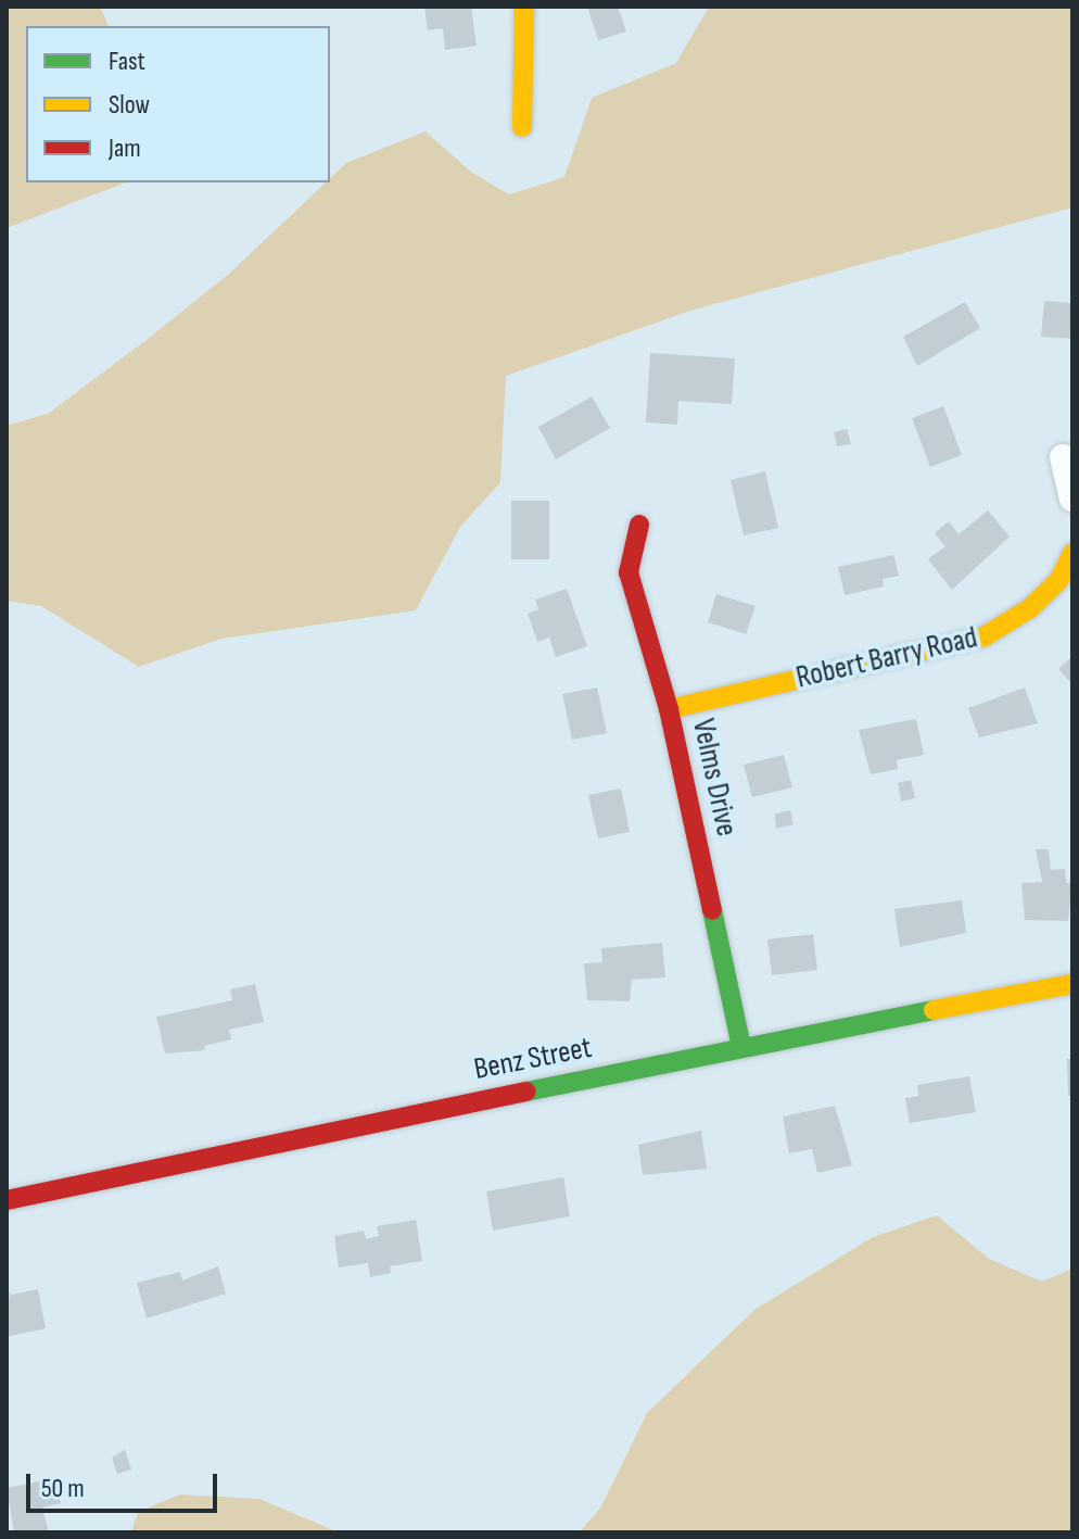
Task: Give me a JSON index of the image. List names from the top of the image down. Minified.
{"streets":{"street":["Robert Barry Road","Velms Drive","Benz Street"]},"crossings":[["Robert Barry Road","Velms Drive"],["Velms Drive","Benz Street"]],"legend":["Fast","Slow","Jam"],"scale_bar":"50 m"}
